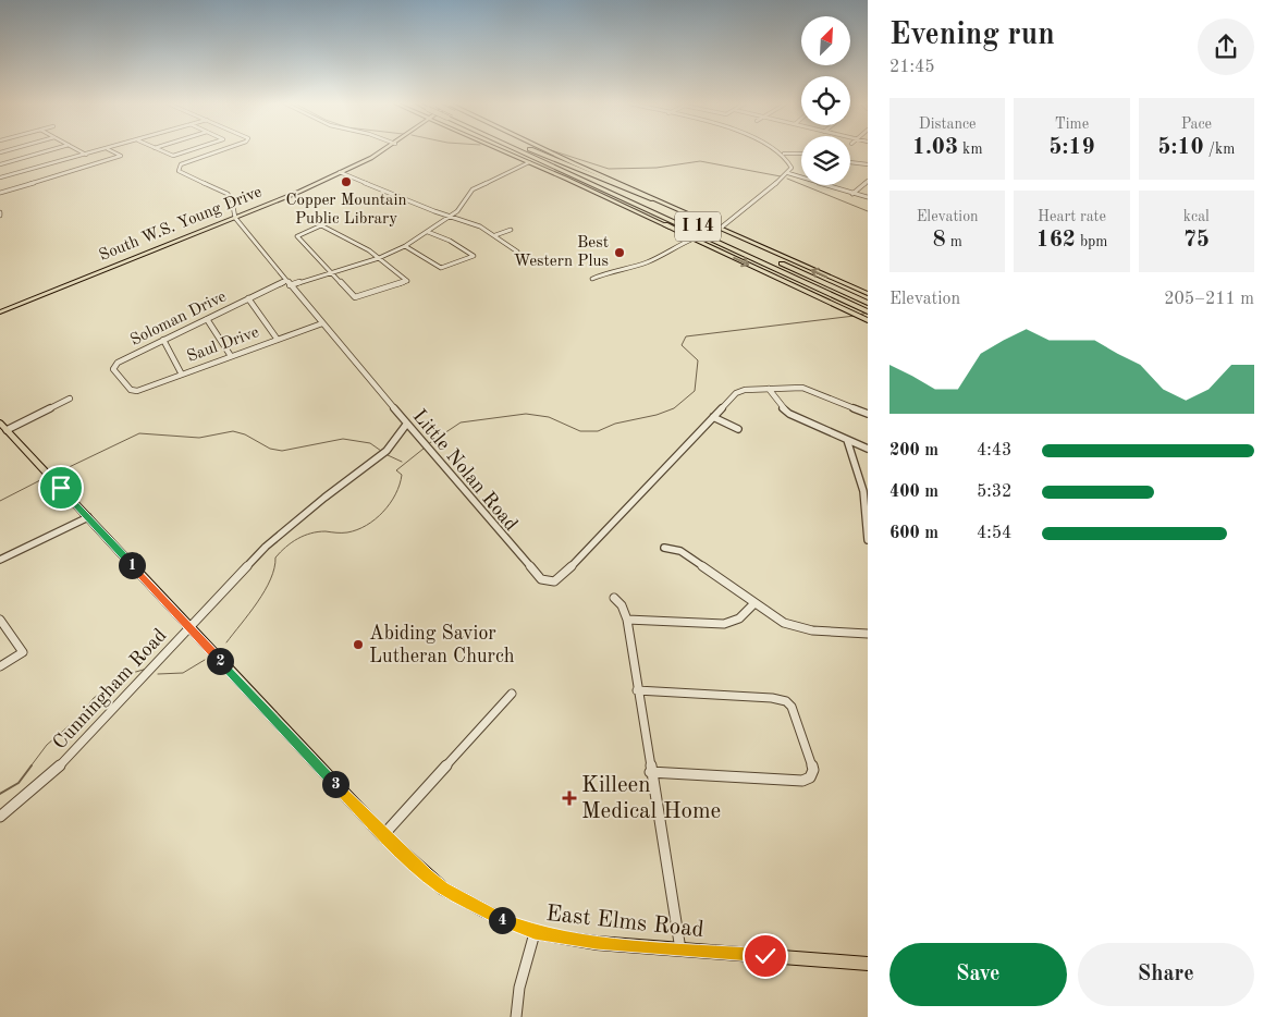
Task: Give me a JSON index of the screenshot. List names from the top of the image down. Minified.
{"streets":{"highway":["I 14"],"main road":["South W.S. Young Drive","East Elms Road"],"street":["Soloman Drive","Saul Drive","Little Nolan Road","Cunningham Road"]},"crossings":[["South W.S. Young Drive","Little Nolan Road"],["I 14","Soloman Drive"],["Soloman Drive","Saul Drive"],["Soloman Drive","Little Nolan Road"],["Saul Drive","Little Nolan Road"],["Little Nolan Road","Cunningham Road"],["Cunningham Road","East Elms Road"]],"places":{"other":["Copper Mountain Public Library","Best Western Plus","Abiding Savior Lutheran Church"],"health":["Killeen Medical Home"]},"north":"top right","page":{"heading":["Evening run","21:45"],"stats":[["Distance","1.03 km"],["Time","5:19"],["Pace","5:10 /km"],["Elevation","8 m"],["Heart rate","162 bpm"],["kcal","75"]],"chart":["Elevation","205–211 m"],"list":[{"name":"200 m","note":"4:43"},{"name":"400 m","note":"5:32"},{"name":"600 m","note":"4:54"}],"pins":["1","2","3","4"],"buttons":["Save","Share"]}}
